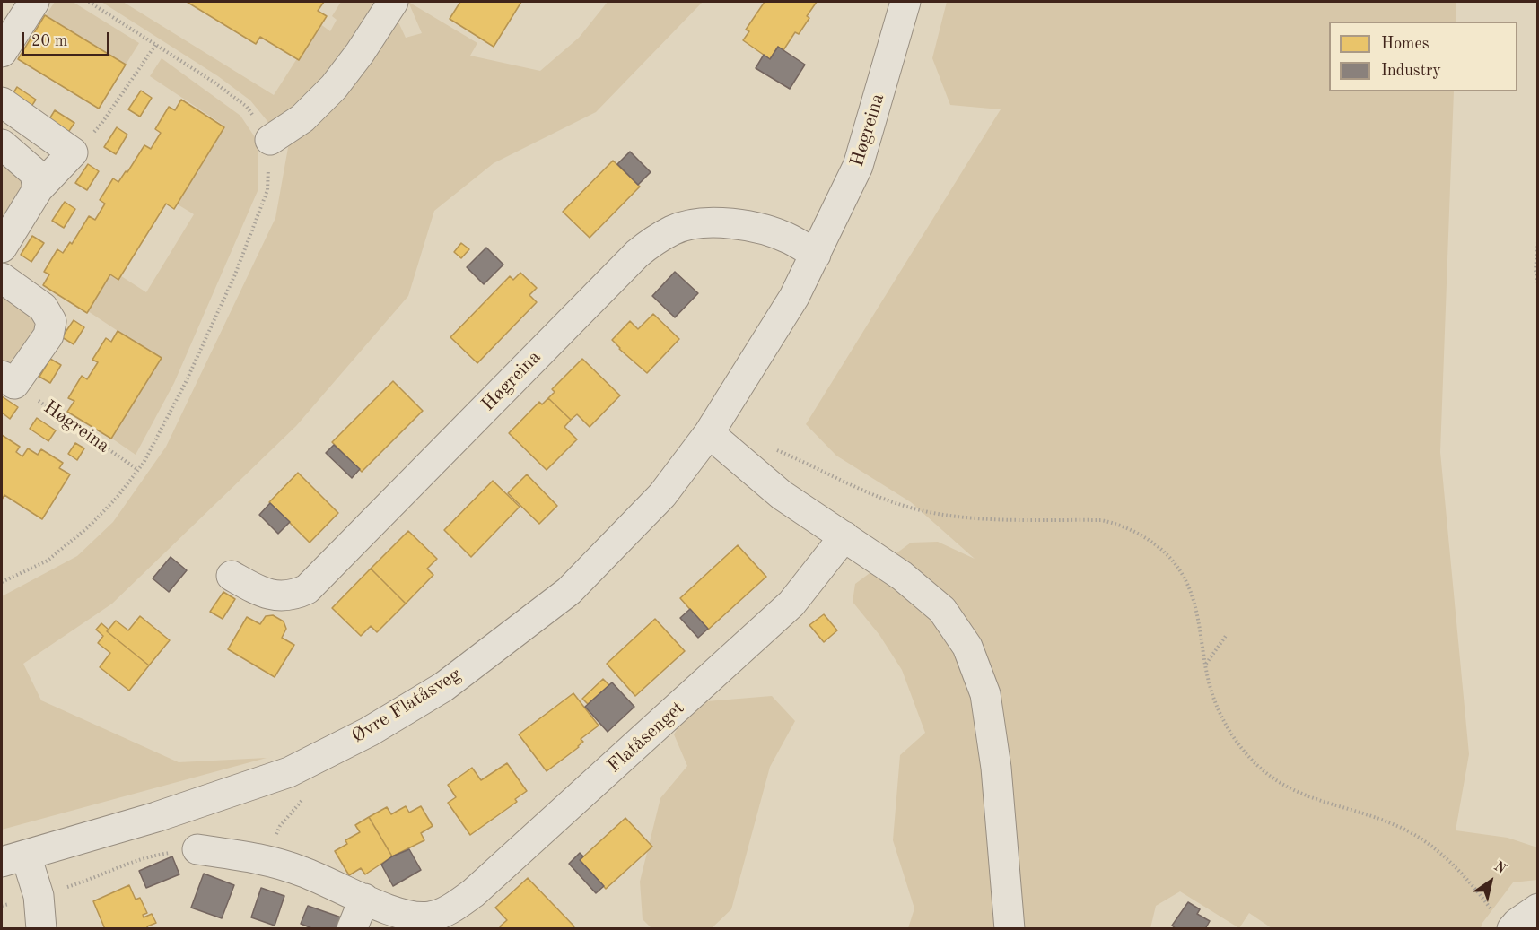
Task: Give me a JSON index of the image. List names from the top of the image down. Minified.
{"streets":{"street":["Høgreina","Øvre Flatåsveg","Flatåsenget"]},"crossings":[["Høgreina","Øvre Flatåsveg"]],"legend":["Homes","Industry"],"scale_bar":"20 m","north":"top right"}
